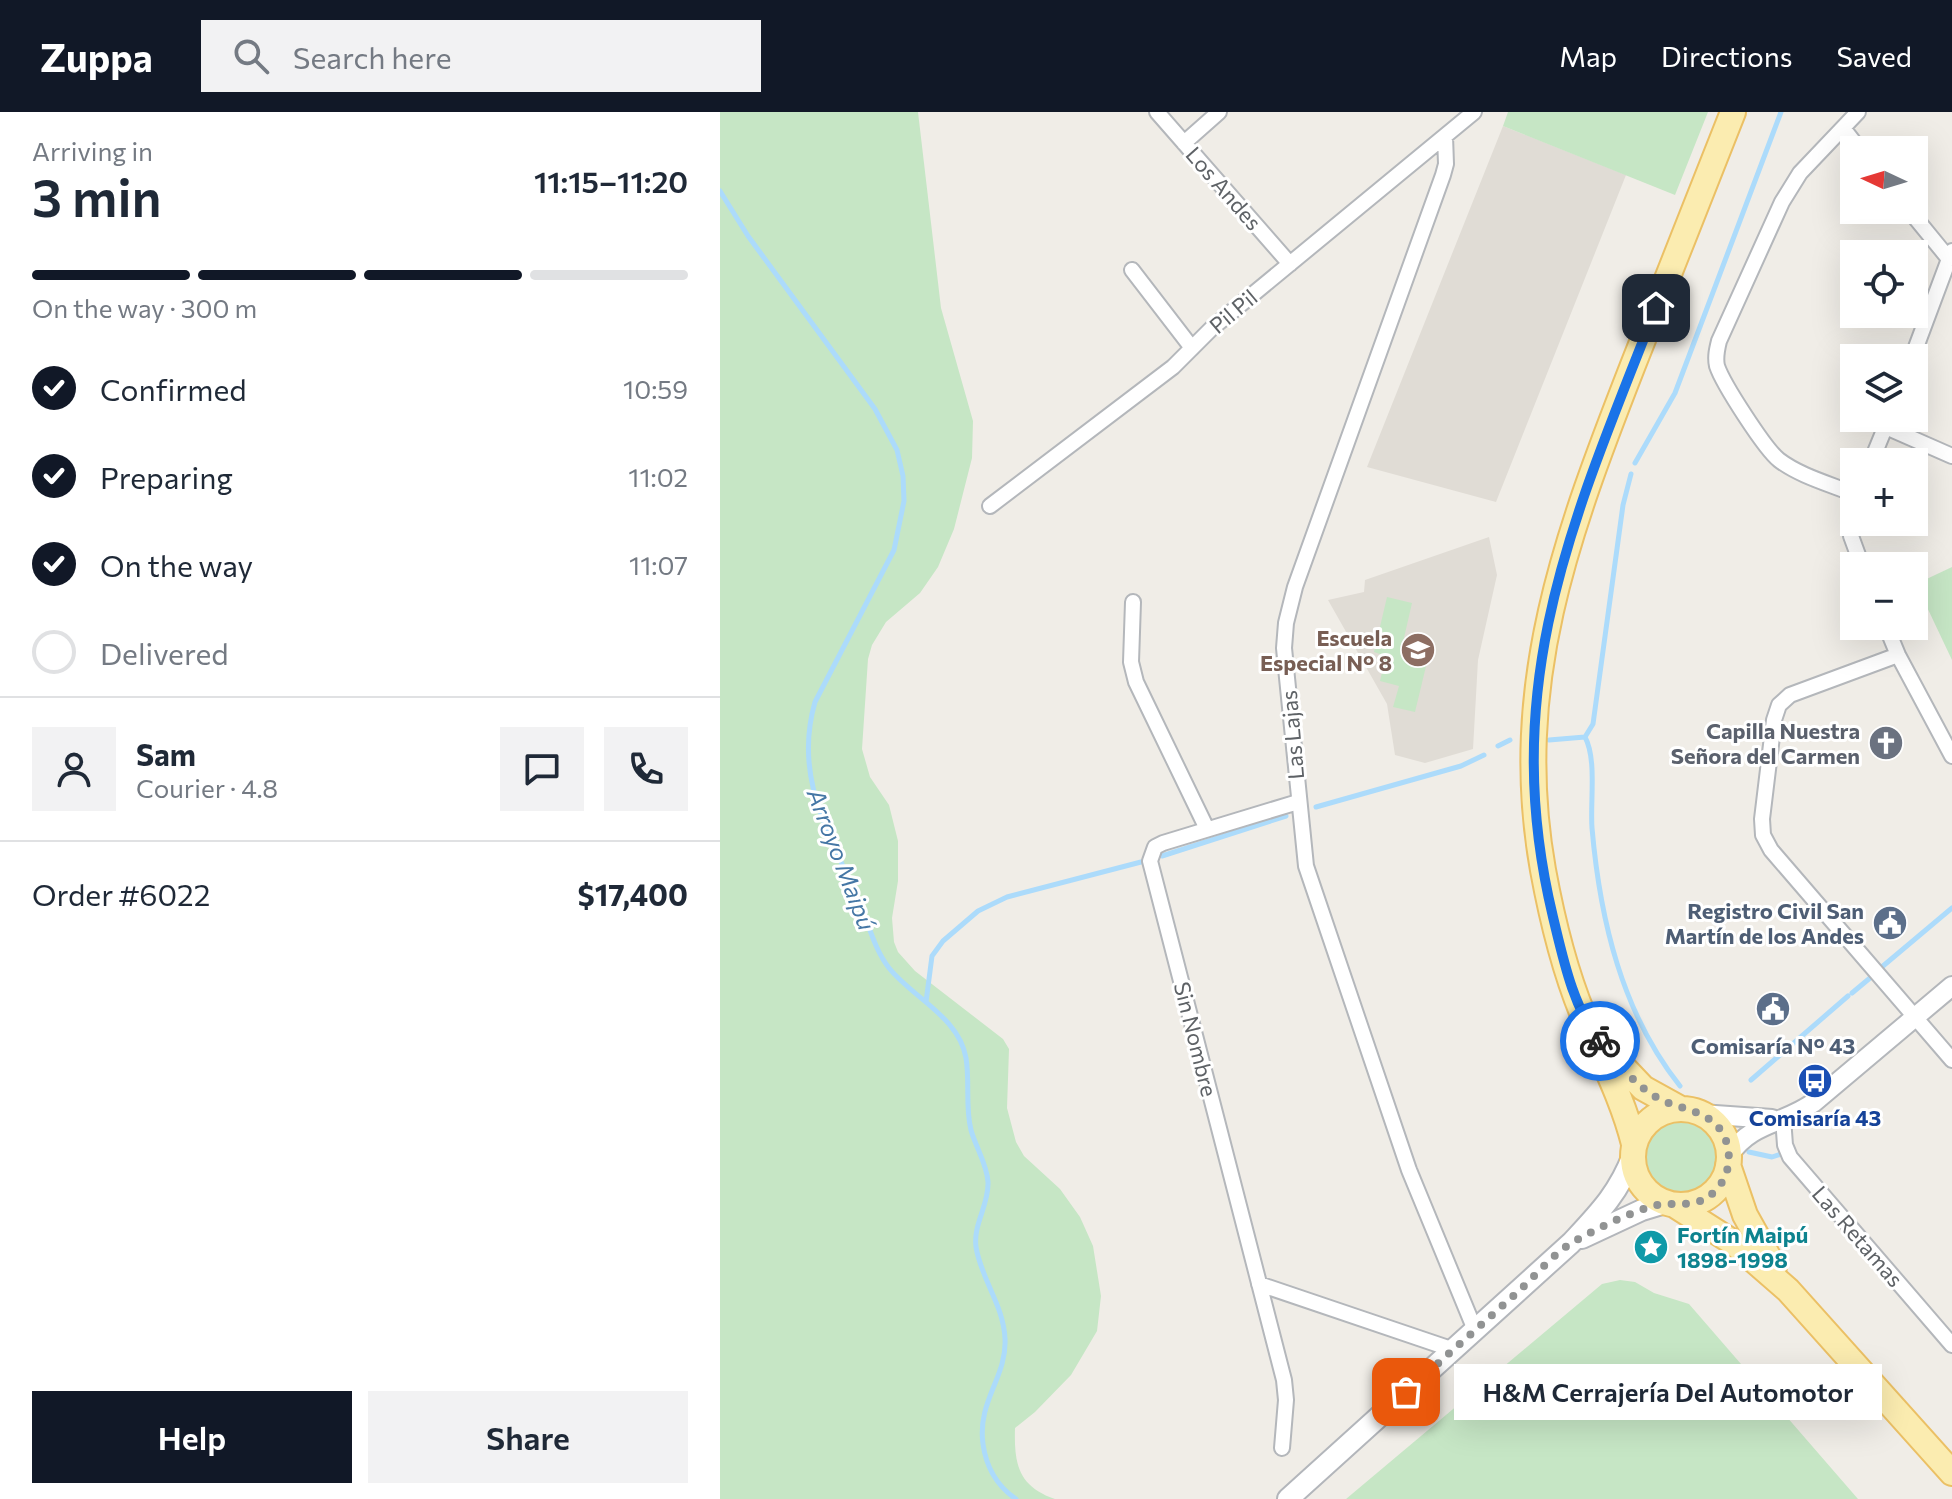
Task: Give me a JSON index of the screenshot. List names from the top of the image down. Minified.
{"streets":{"street":["Los Andes","Pil Pil","Las Lajas","Sin Nombre","Las Retamas"]},"crossings":[["Los Andes","Pil Pil"],["Pil Pil","Las Lajas"],["Las Lajas","Sin Nombre"]],"water":["Arroyo Maipú"],"places":{"school or university":["Escuela Especial N° 8"],"church":["Capilla Nuestra Señora del Carmen"],"public building":["Registro Civil San Martín de los Andes","Comisaría N° 43"],"bus stop":["Comisaría 43"],"place":["Fortín Maipú 1898-1998"],"other":["H&M Cerrajería Del Automotor"]},"north":"left","page":{"header":"Zuppa","search":"Search here","nav":["Map","Directions","Saved"],"heading":["3 min","Arriving in","11:15–11:20"],"panel":["Sam","Courier · 4.8","Order #6022","$17,400"],"map_buttons":["+","−"],"bar":"On the way · 300 m","list":[["Confirmed","10:59"],["Preparing","11:02"],["On the way","11:07"],"Delivered"],"bubble":"H&M Cerrajería Del Automotor","buttons":["Help","Share"]}}
